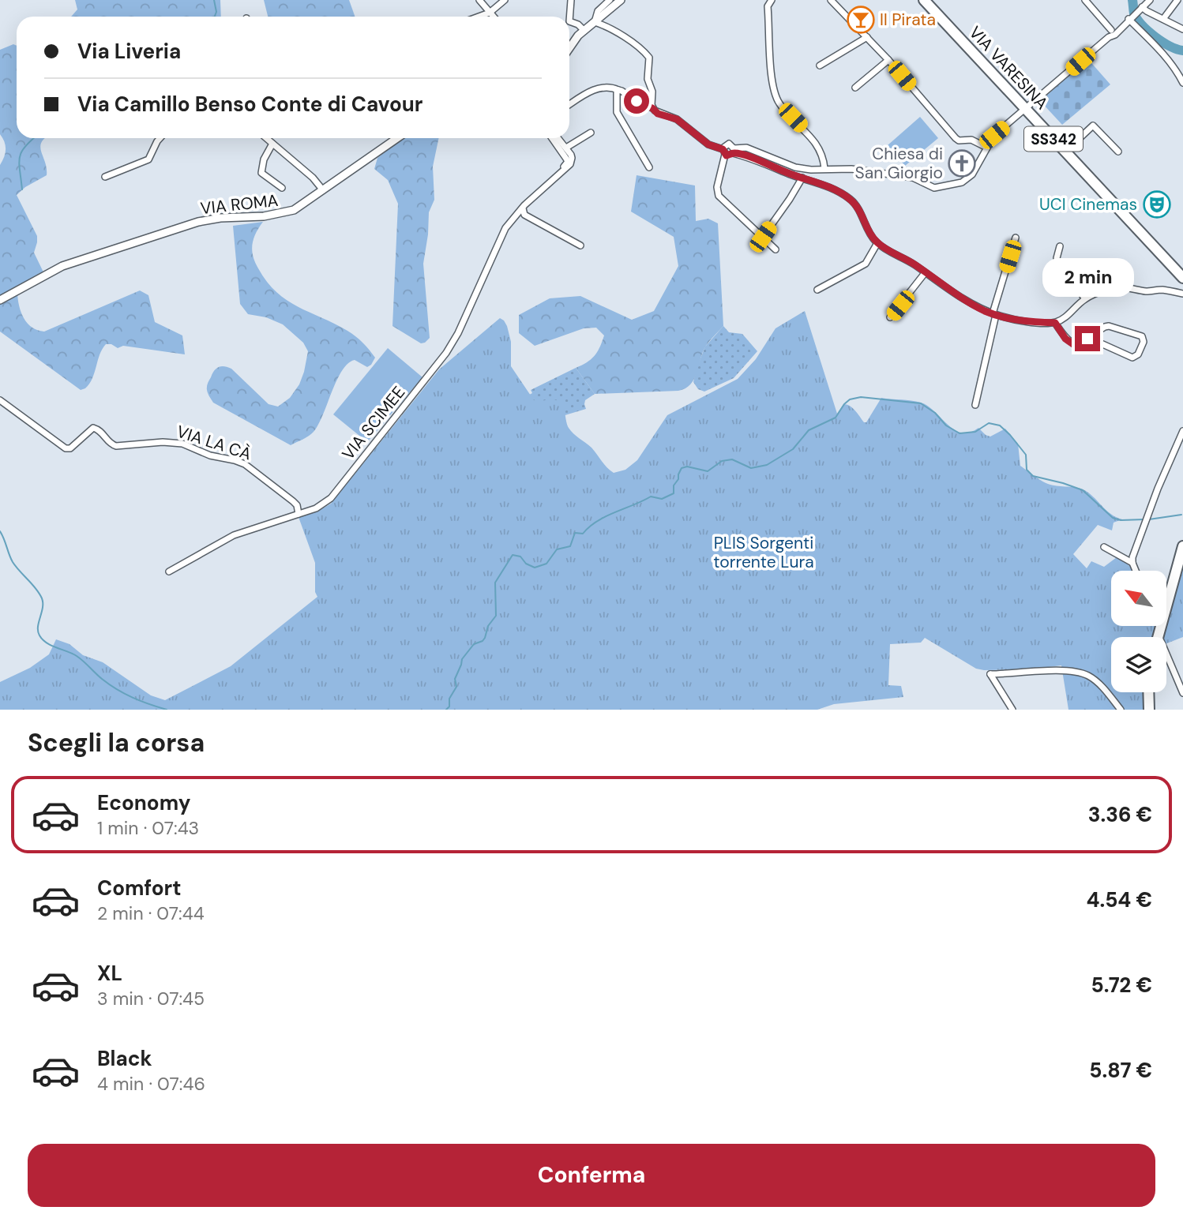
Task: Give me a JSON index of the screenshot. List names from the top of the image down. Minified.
{"streets":{"main road":["VIA VARESINA","SS342"],"street":["VIA ROMA","VIA SCIMEE","VIA LA CÀ"]},"crossings":[["VIA SCIMEE","VIA LA CÀ"]],"parks":["PLIS Sorgenti torrente Lura"],"places":{"bar":["Il Pirata"],"church":["Chiesa di San Giorgio"],"theatre":["UCI Cinemas"]},"north":"top left","page":{"banner":["Via Liveria","Via Camillo Benso Conte di Cavour"],"bubble":"2 min","heading":"Scegli la corsa","list":[{"name":"Economy","note":"1 min · 07:43","value":"3.36 €"},{"name":"Comfort","note":"2 min · 07:44","value":"4.54 €"},{"name":"XL","note":"3 min · 07:45","value":"5.72 €"},{"name":"Black","note":"4 min · 07:46","value":"5.87 €"}],"buttons":"Conferma"}}
